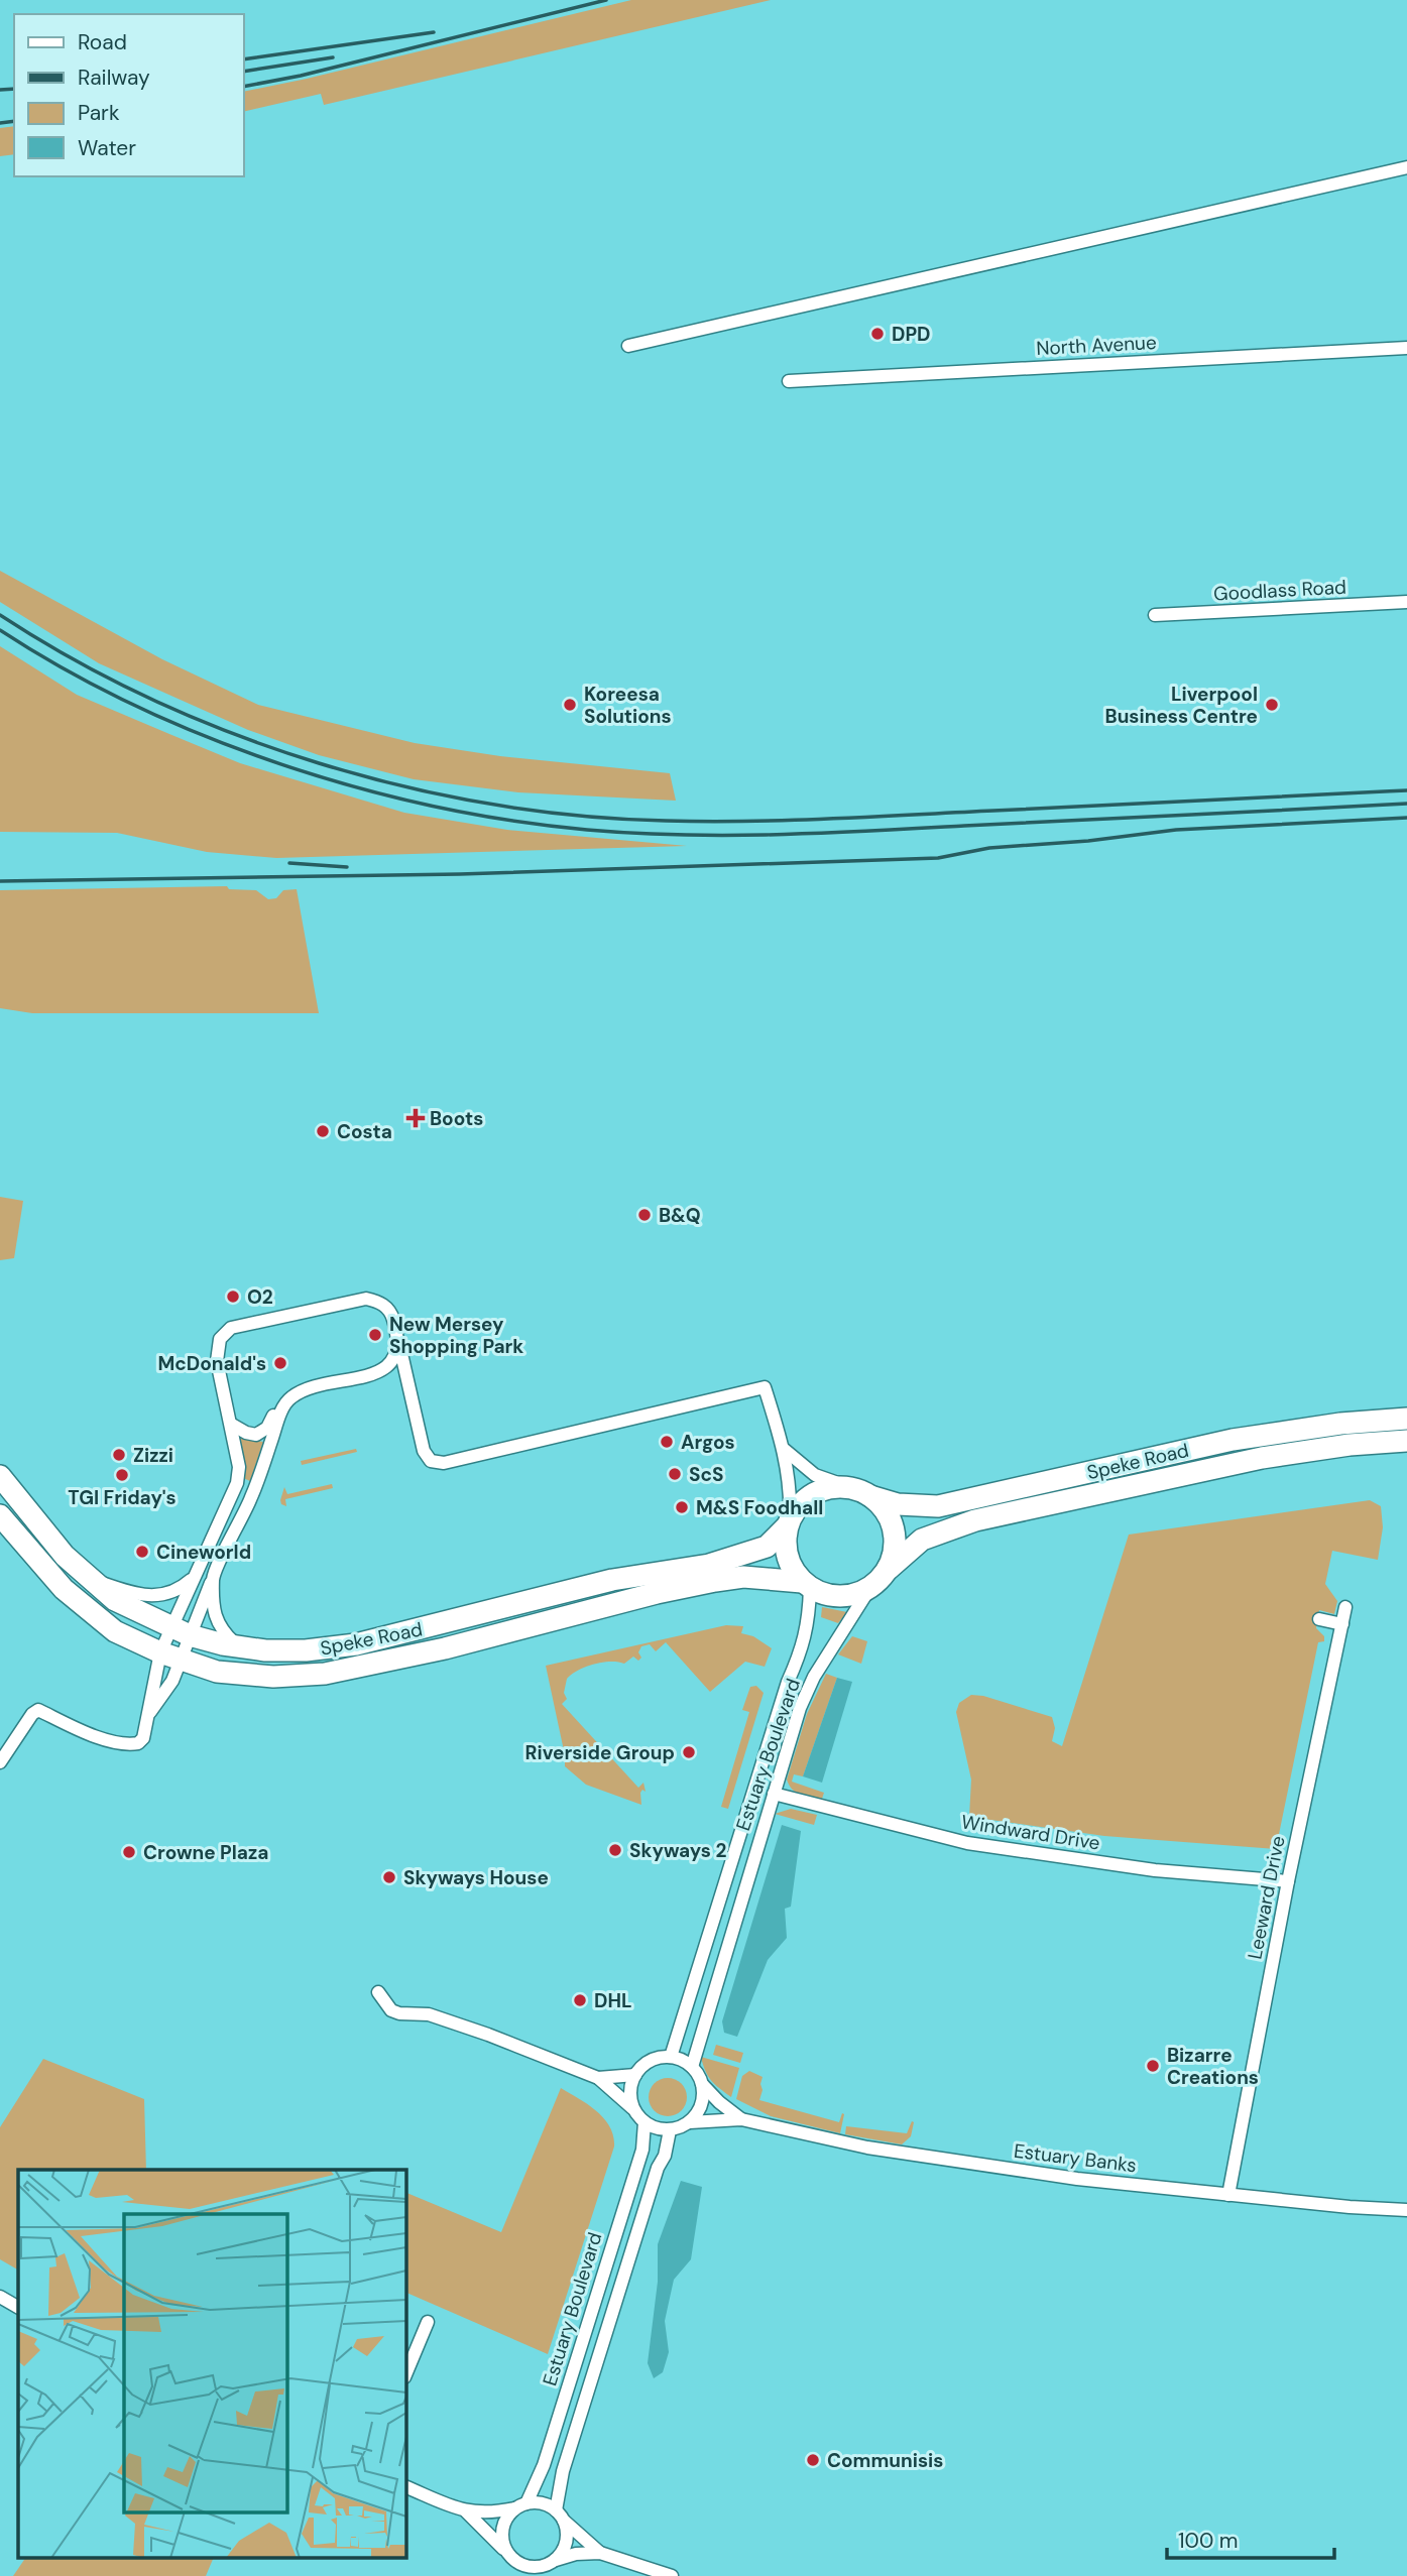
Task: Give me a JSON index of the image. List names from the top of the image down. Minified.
{"streets":{"highway":["Speke Road"],"street":["North Avenue","Goodlass Road","Estuary Boulevard","Windward Drive","Leeward Drive","Estuary Banks"]},"crossings":[["Speke Road","Estuary Boulevard"],["Estuary Boulevard","Windward Drive"],["Estuary Boulevard","Estuary Banks"],["Windward Drive","Leeward Drive"],["Leeward Drive","Estuary Banks"]],"places":{"other":["DPD","Koreesa Solutions","Liverpool Business Centre","Costa","B&Q","O2","New Mersey Shopping Park","McDonald's","Argos","Zizzi","ScS","TGI Friday's","M&S Foodhall","Cineworld","Riverside Group","Skyways 2","Crowne Plaza","Skyways House","DHL","Bizarre Creations","Communisis"],"health":["Boots"]},"legend":["Road","Railway","Park","Water"],"scale_bar":"100 m"}
